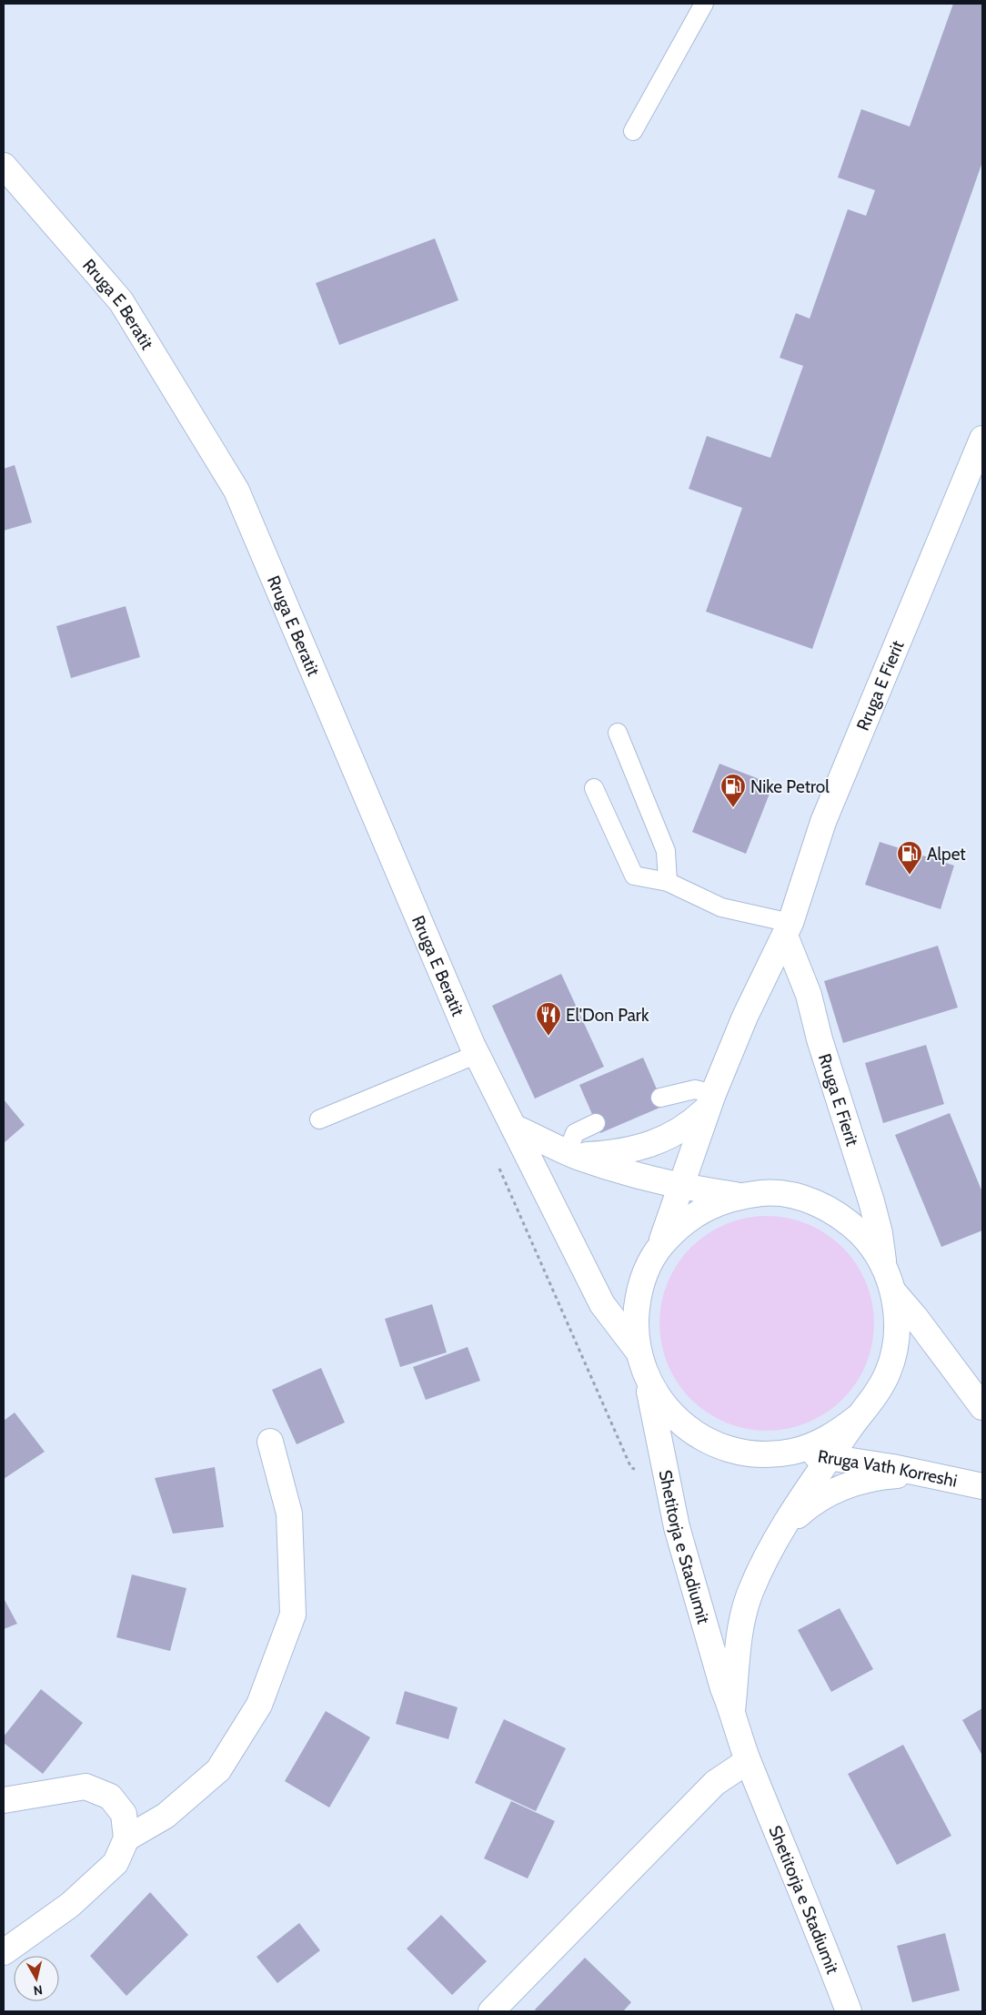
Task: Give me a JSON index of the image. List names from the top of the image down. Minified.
{"streets":{"main road":["Rruga E Beratit","Rruga E Fierit","Rruga Vath Korreshi","Shetitorja e Stadiumit"]},"crossings":[["Rruga Vath Korreshi","Shetitorja e Stadiumit"]],"places":{"fuel station":["Nike Petrol","Alpet"],"restaurant":["El'Don Park"]},"north":"bottom"}
